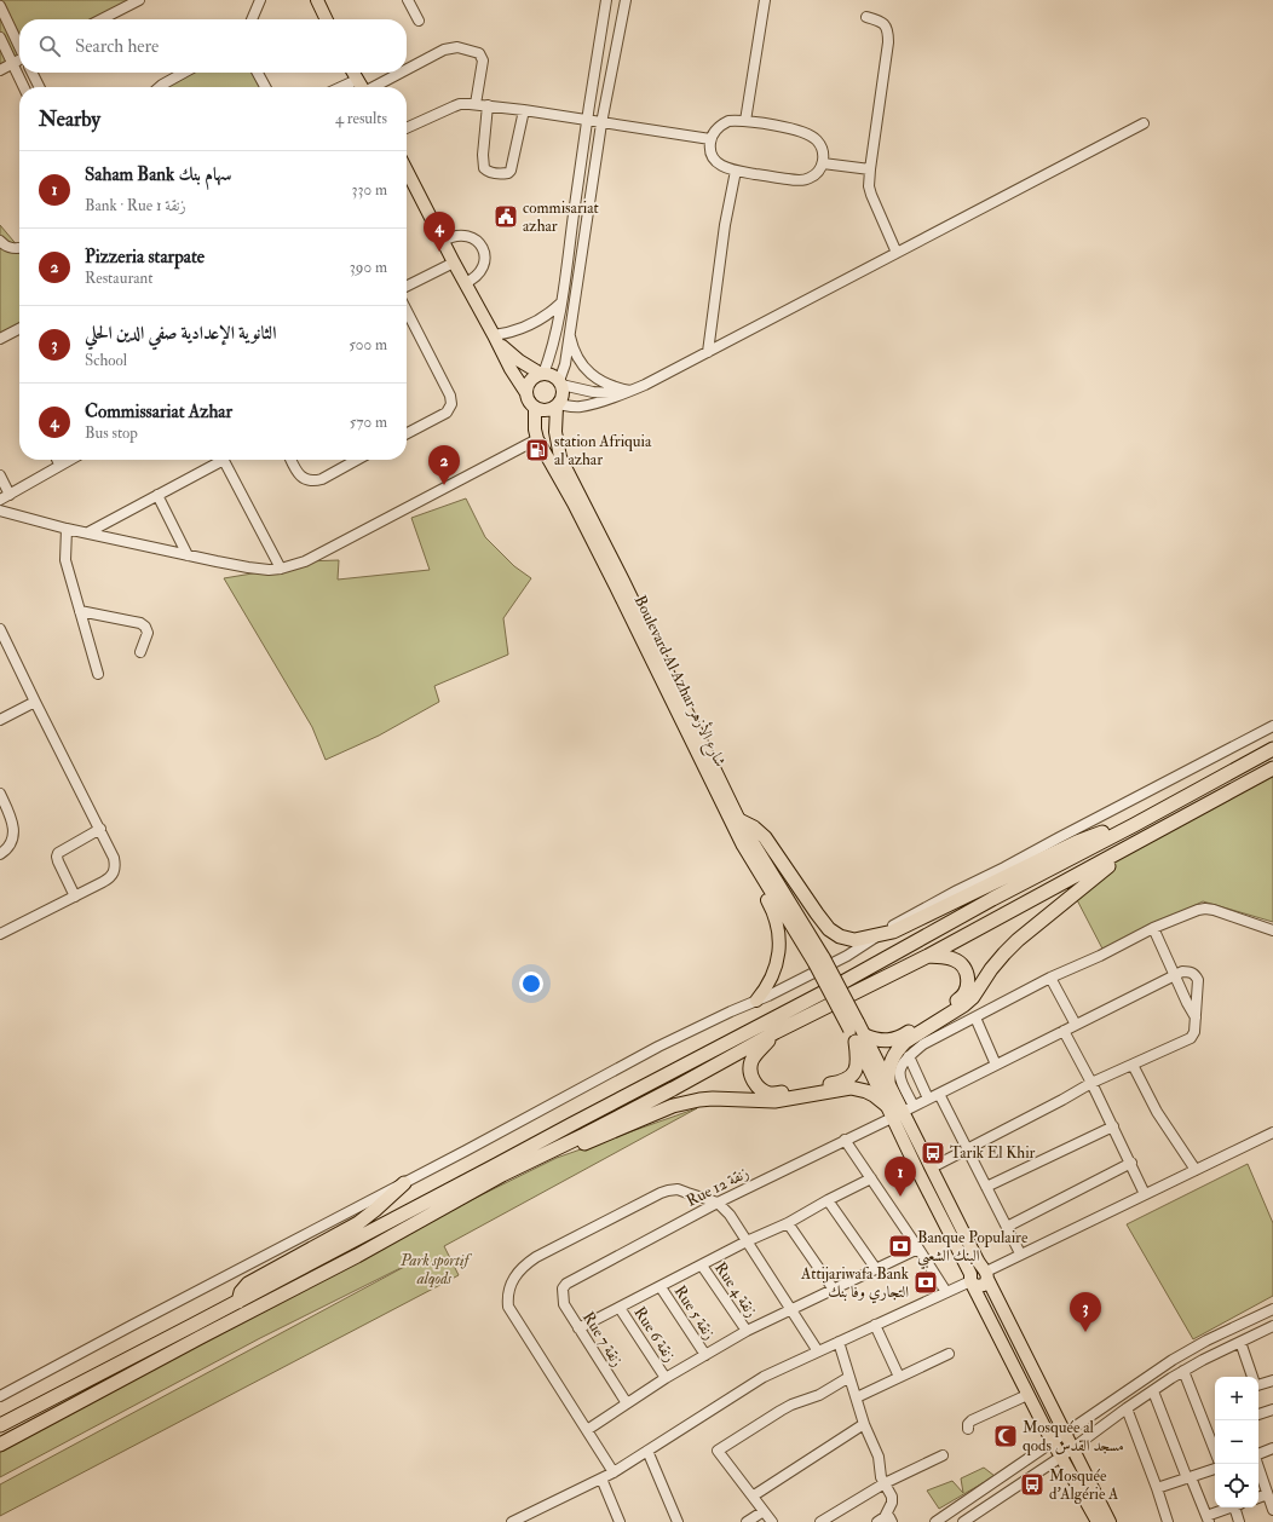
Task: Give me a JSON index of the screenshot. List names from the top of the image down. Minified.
{"streets":{"main road":["Boulevard Al Azhar شارع الأزهر"],"street":["Rue 12 زنقة","Rue 4 زنقة","Rue 5 زنقة","Rue 6 زنقة","Rue 7 زنقة"]},"crossings":[["Rue 12 زنقة","Rue 7 زنقة"]],"parks":["Park sportif alqods"],"places":{"public building":["commisariat azhar"],"fuel station":["station Afriquia al azhar"],"bus stop":["Tarik El Khir","Mosquée d'Algérie A"],"bank":["Banque Populaire البنك الشعبي","Attijariwafa Bank التجاري وفا بنك"],"mosque":["Mosquée al qods مسجد القدس"]},"page":{"search":"Search here","heading":["Nearby","4 results"],"list":[{"mark":"1","name":"Saham Bank سهام بنك","note":"Bank · Rue 1 زنقة","value":"330 m"},{"mark":"2","name":"Pizzeria starpate","note":"Restaurant","value":"390 m"},{"mark":"3","name":"الثانوية الإعدادية صفي الدين الحلي","note":"School","value":"500 m"},{"mark":"4","name":"Commissariat Azhar","note":"Bus stop","value":"570 m"}],"pins":["4","2","1","3"],"map_buttons":["+","−"]}}
